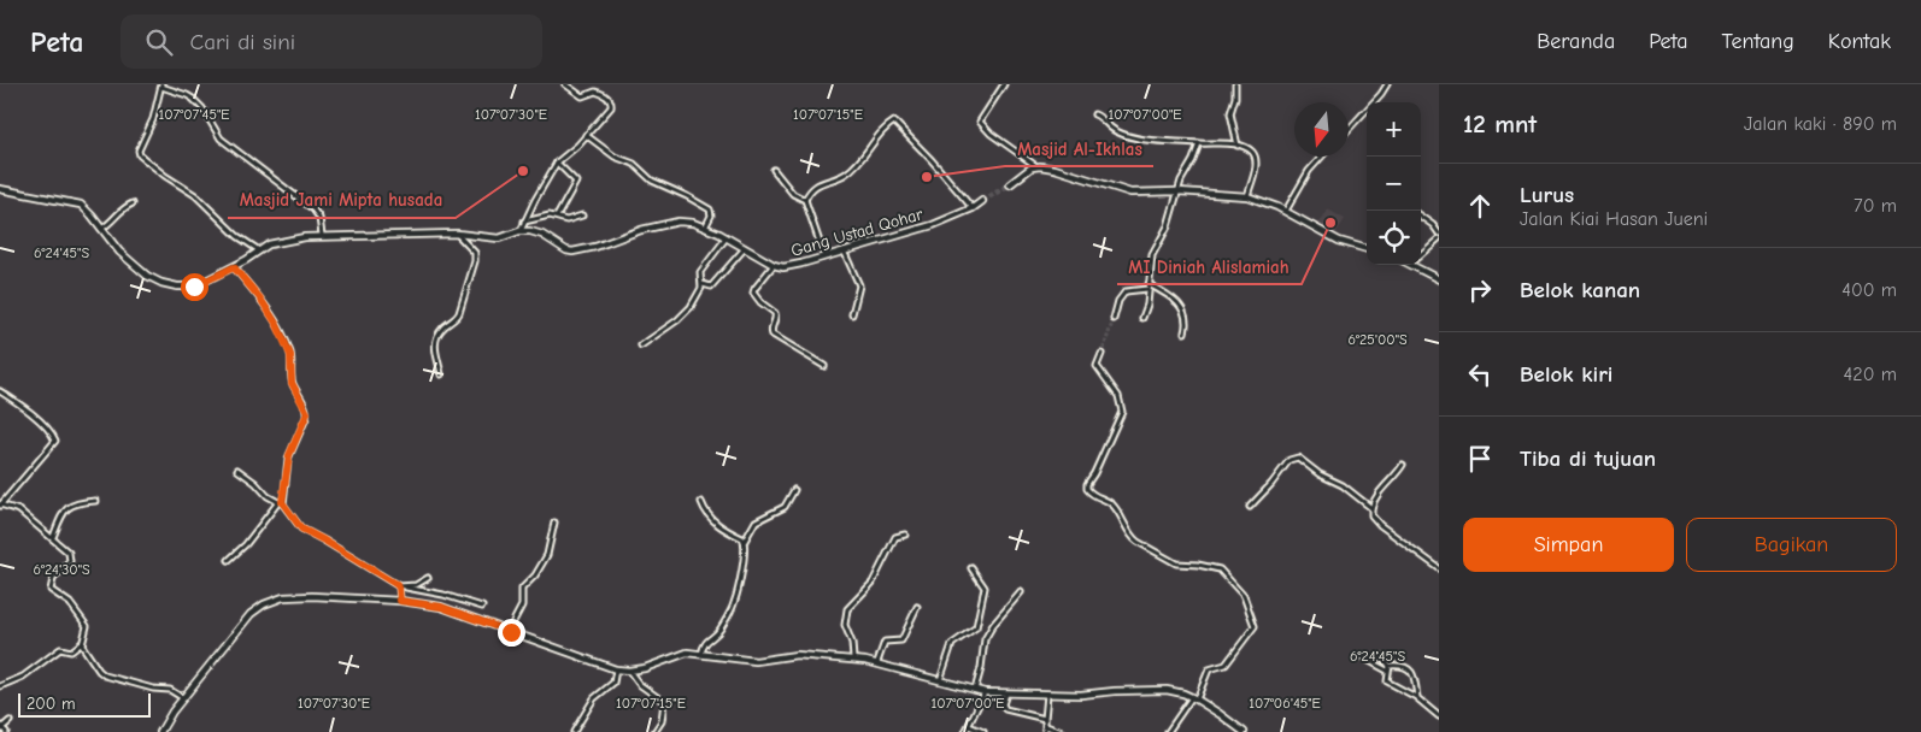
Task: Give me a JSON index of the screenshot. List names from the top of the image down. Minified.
{"streets":{"street":["Gang Ustad Qohar"]},"places":["Masjid Jami Mipta husada","Masjid Al-Ikhlas","MI Diniah Alislamiah"],"scale_bar":"200 m","north":"bottom","page":{"header":"Peta","search":"Cari di sini","nav":["Beranda","Peta","Tentang","Kontak"],"heading":["12 mnt","Jalan kaki · 890 m"],"map_buttons":["+","−"],"list":[["Lurus","Jalan Kiai Hasan Jueni","70 m"],["Belok kanan","400 m"],["Belok kiri","420 m"],"Tiba di tujuan"],"buttons":["Simpan","Bagikan"],"scale":"200 m"},"coordinates":["107°07'45\"E","107°07'30\"E","107°07'15\"E","107°07'00\"E","6°24'45\"S","6°25'00\"S","6°24'30\"S","107°06'45\"E"]}
